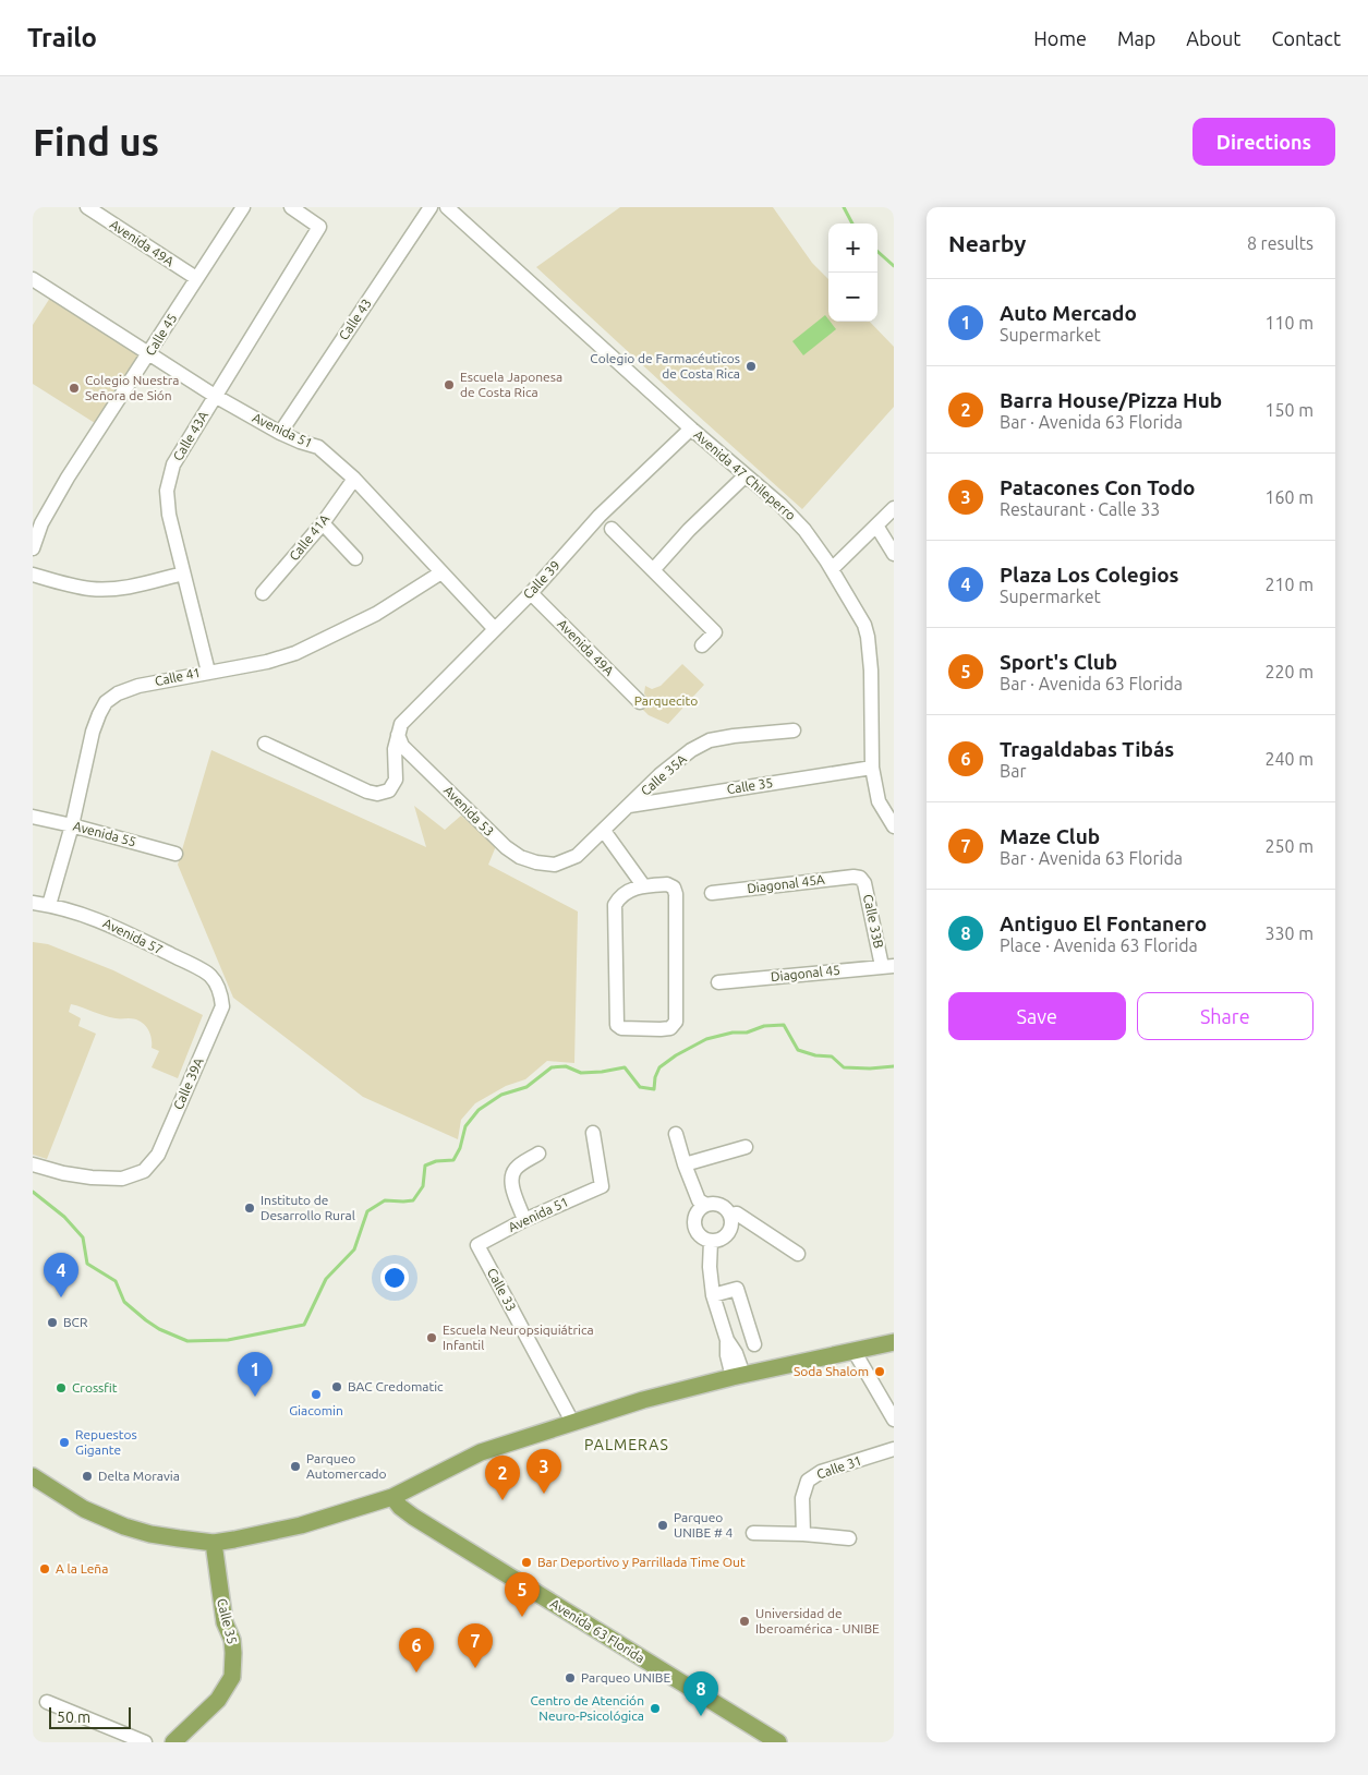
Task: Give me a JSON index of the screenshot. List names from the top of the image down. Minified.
{"streets":{"main road":["Calle 35","Avenida 63 Florida"],"street":["Avenida 49A","Calle 43","Calle 45","Avenida 51","Calle 43A","Avenida 47 Chileperro","Calle 41A","Calle 39","Calle 41","Calle 35A","Avenida 53","Avenida 55","Diagonal 45A","Calle 33B","Avenida 57","Diagonal 45","Calle 39A","Calle 33","Calle 31"]},"crossings":[["Avenida 49A","Calle 45"],["Avenida 49A","Calle 39"],["Calle 43","Avenida 51"],["Calle 45","Avenida 51"],["Avenida 51","Calle 43A"],["Avenida 51","Calle 41A"],["Avenida 51","Calle 39"],["Avenida 51","Calle 41"],["Avenida 51","Calle 33"],["Calle 43A","Calle 41"],["Avenida 47 Chileperro","Calle 39"],["Avenida 47 Chileperro","Calle 35"],["Calle 39","Avenida 53"],["Calle 41","Avenida 55"],["Calle 41","Avenida 57"],["Calle 35A","Calle 35"],["Calle 35A","Avenida 53"],["Diagonal 45A","Calle 33B"],["Calle 33B","Diagonal 45"],["Avenida 57","Calle 39A"]],"districts":["PALMERAS"],"parks":["Parquecito"],"places":["Colegio de Farmacéuticos de Costa Rica","Escuela Japonesa de Costa Rica","Colegio Nuestra Señora de Sión","Instituto de Desarrollo Rural","BCR","Escuela Neuropsiquiátrica Infantil","Soda Shalom","BAC Credomatic","Crossfit","Giacomin","Repuestos Gigante","Parqueo Automercado","Delta Moravia","Parqueo UNIBE # 4","Bar Deportivo y Parrillada Time Out","A la Leña","Universidad de Iberoamérica - UNIBE","Parqueo UNIBE","Centro de Atención Neuro-Psicológica"],"scale_bar":"50 m","page":{"header":"Trailo","nav":["Home","Map","About","Contact"],"buttons":["Directions",["Save","Share"]],"title":"Find us","heading":["Nearby","8 results"],"map_buttons":["+","−"],"list":[{"mark":"1","name":"Auto Mercado","note":"Supermarket","value":"110 m"},{"mark":"2","name":"Barra House/Pizza Hub","note":"Bar · Avenida 63 Florida","value":"150 m"},{"mark":"3","name":"Patacones Con Todo","note":"Restaurant · Calle 33","value":"160 m"},{"mark":"4","name":"Plaza Los Colegios","note":"Supermarket","value":"210 m"},{"mark":"5","name":"Sport's Club","note":"Bar · Avenida 63 Florida","value":"220 m"},{"mark":"6","name":"Tragaldabas Tibás","note":"Bar","value":"240 m"},{"mark":"7","name":"Maze Club","note":"Bar · Avenida 63 Florida","value":"250 m"},{"mark":"8","name":"Antiguo El Fontanero","note":"Place · Avenida 63 Florida","value":"330 m"}],"pins":["4","1","3","2","5","7","6","8"],"scale":"50 m"}}
